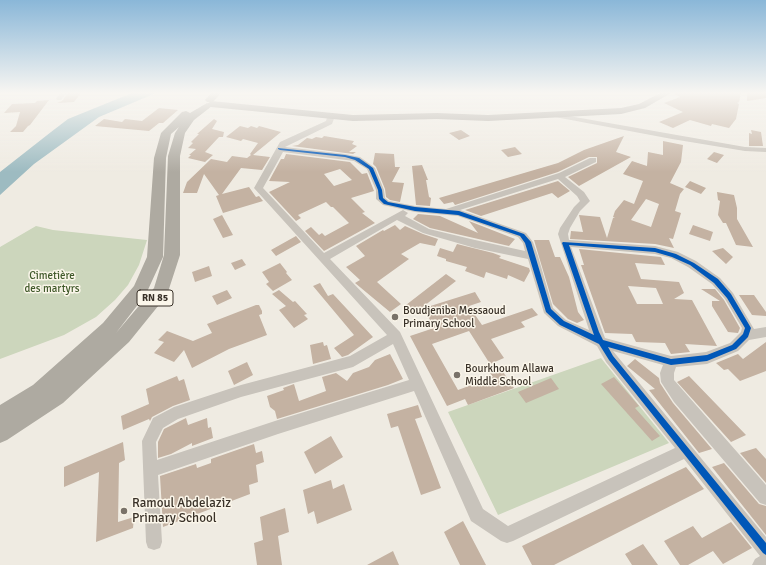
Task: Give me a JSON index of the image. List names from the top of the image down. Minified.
{"streets":{"highway":["RN 85"]},"parks":["Cimetière des martyrs"],"places":["Boudjeniba Messaoud Primary School","Bourkhoum Allawa Middle School","Ramoul Abdelaziz Primary School"]}
